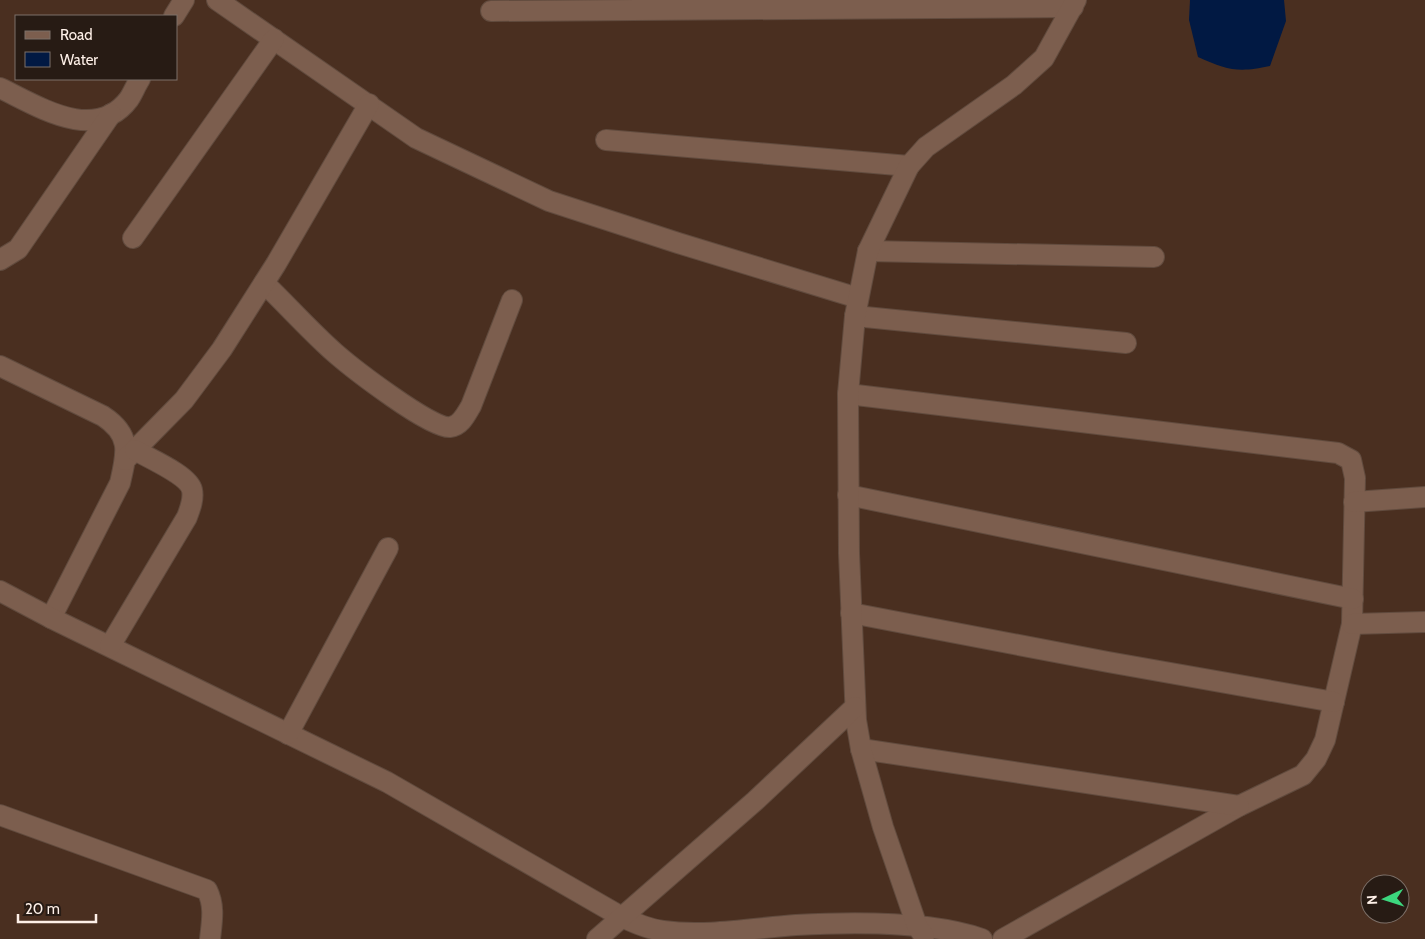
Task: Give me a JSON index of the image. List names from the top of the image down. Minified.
{"legend":["Road","Water"],"scale_bar":"20 m","north":"left"}
